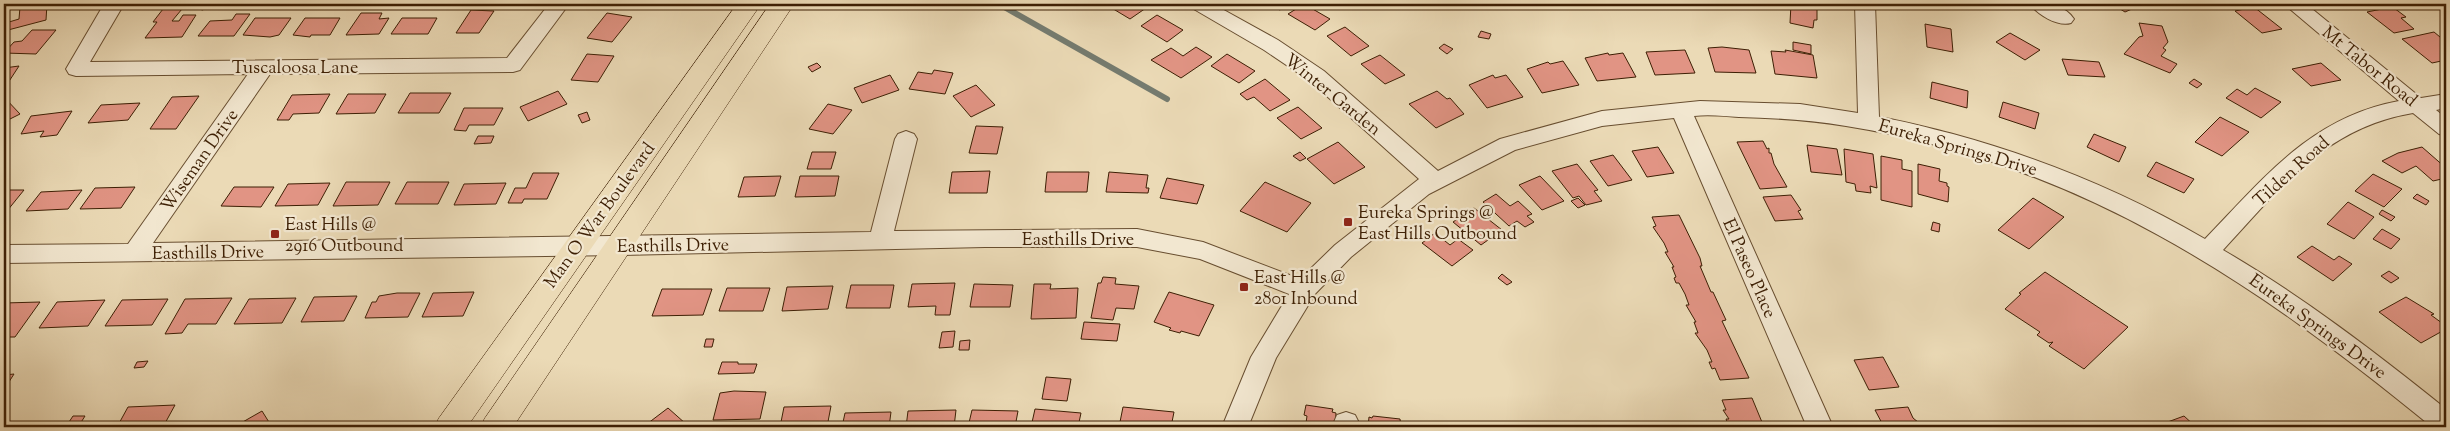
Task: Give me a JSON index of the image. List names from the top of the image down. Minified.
{"streets":{"main road":["Man O War Boulevard"],"street":["Mt Tabor Road","Tuscaloosa Lane","Winter Garden","Eureka Springs Drive","Wiseman Drive","Tilden Road","Easthills Drive","El Paseo Place"]},"crossings":[["Mt Tabor Road","Tilden Road"],["Tuscaloosa Lane","Wiseman Drive"],["Winter Garden","Eureka Springs Drive"],["Eureka Springs Drive","Tilden Road"],["Eureka Springs Drive","Easthills Drive"],["Eureka Springs Drive","El Paseo Place"],["Wiseman Drive","Easthills Drive"],["Man O War Boulevard","Easthills Drive"]],"places":{"transit":["Eureka Springs @ East Hills Outbound","East Hills @ 2916 Outbound","East Hills @ 2801 Inbound"]}}
